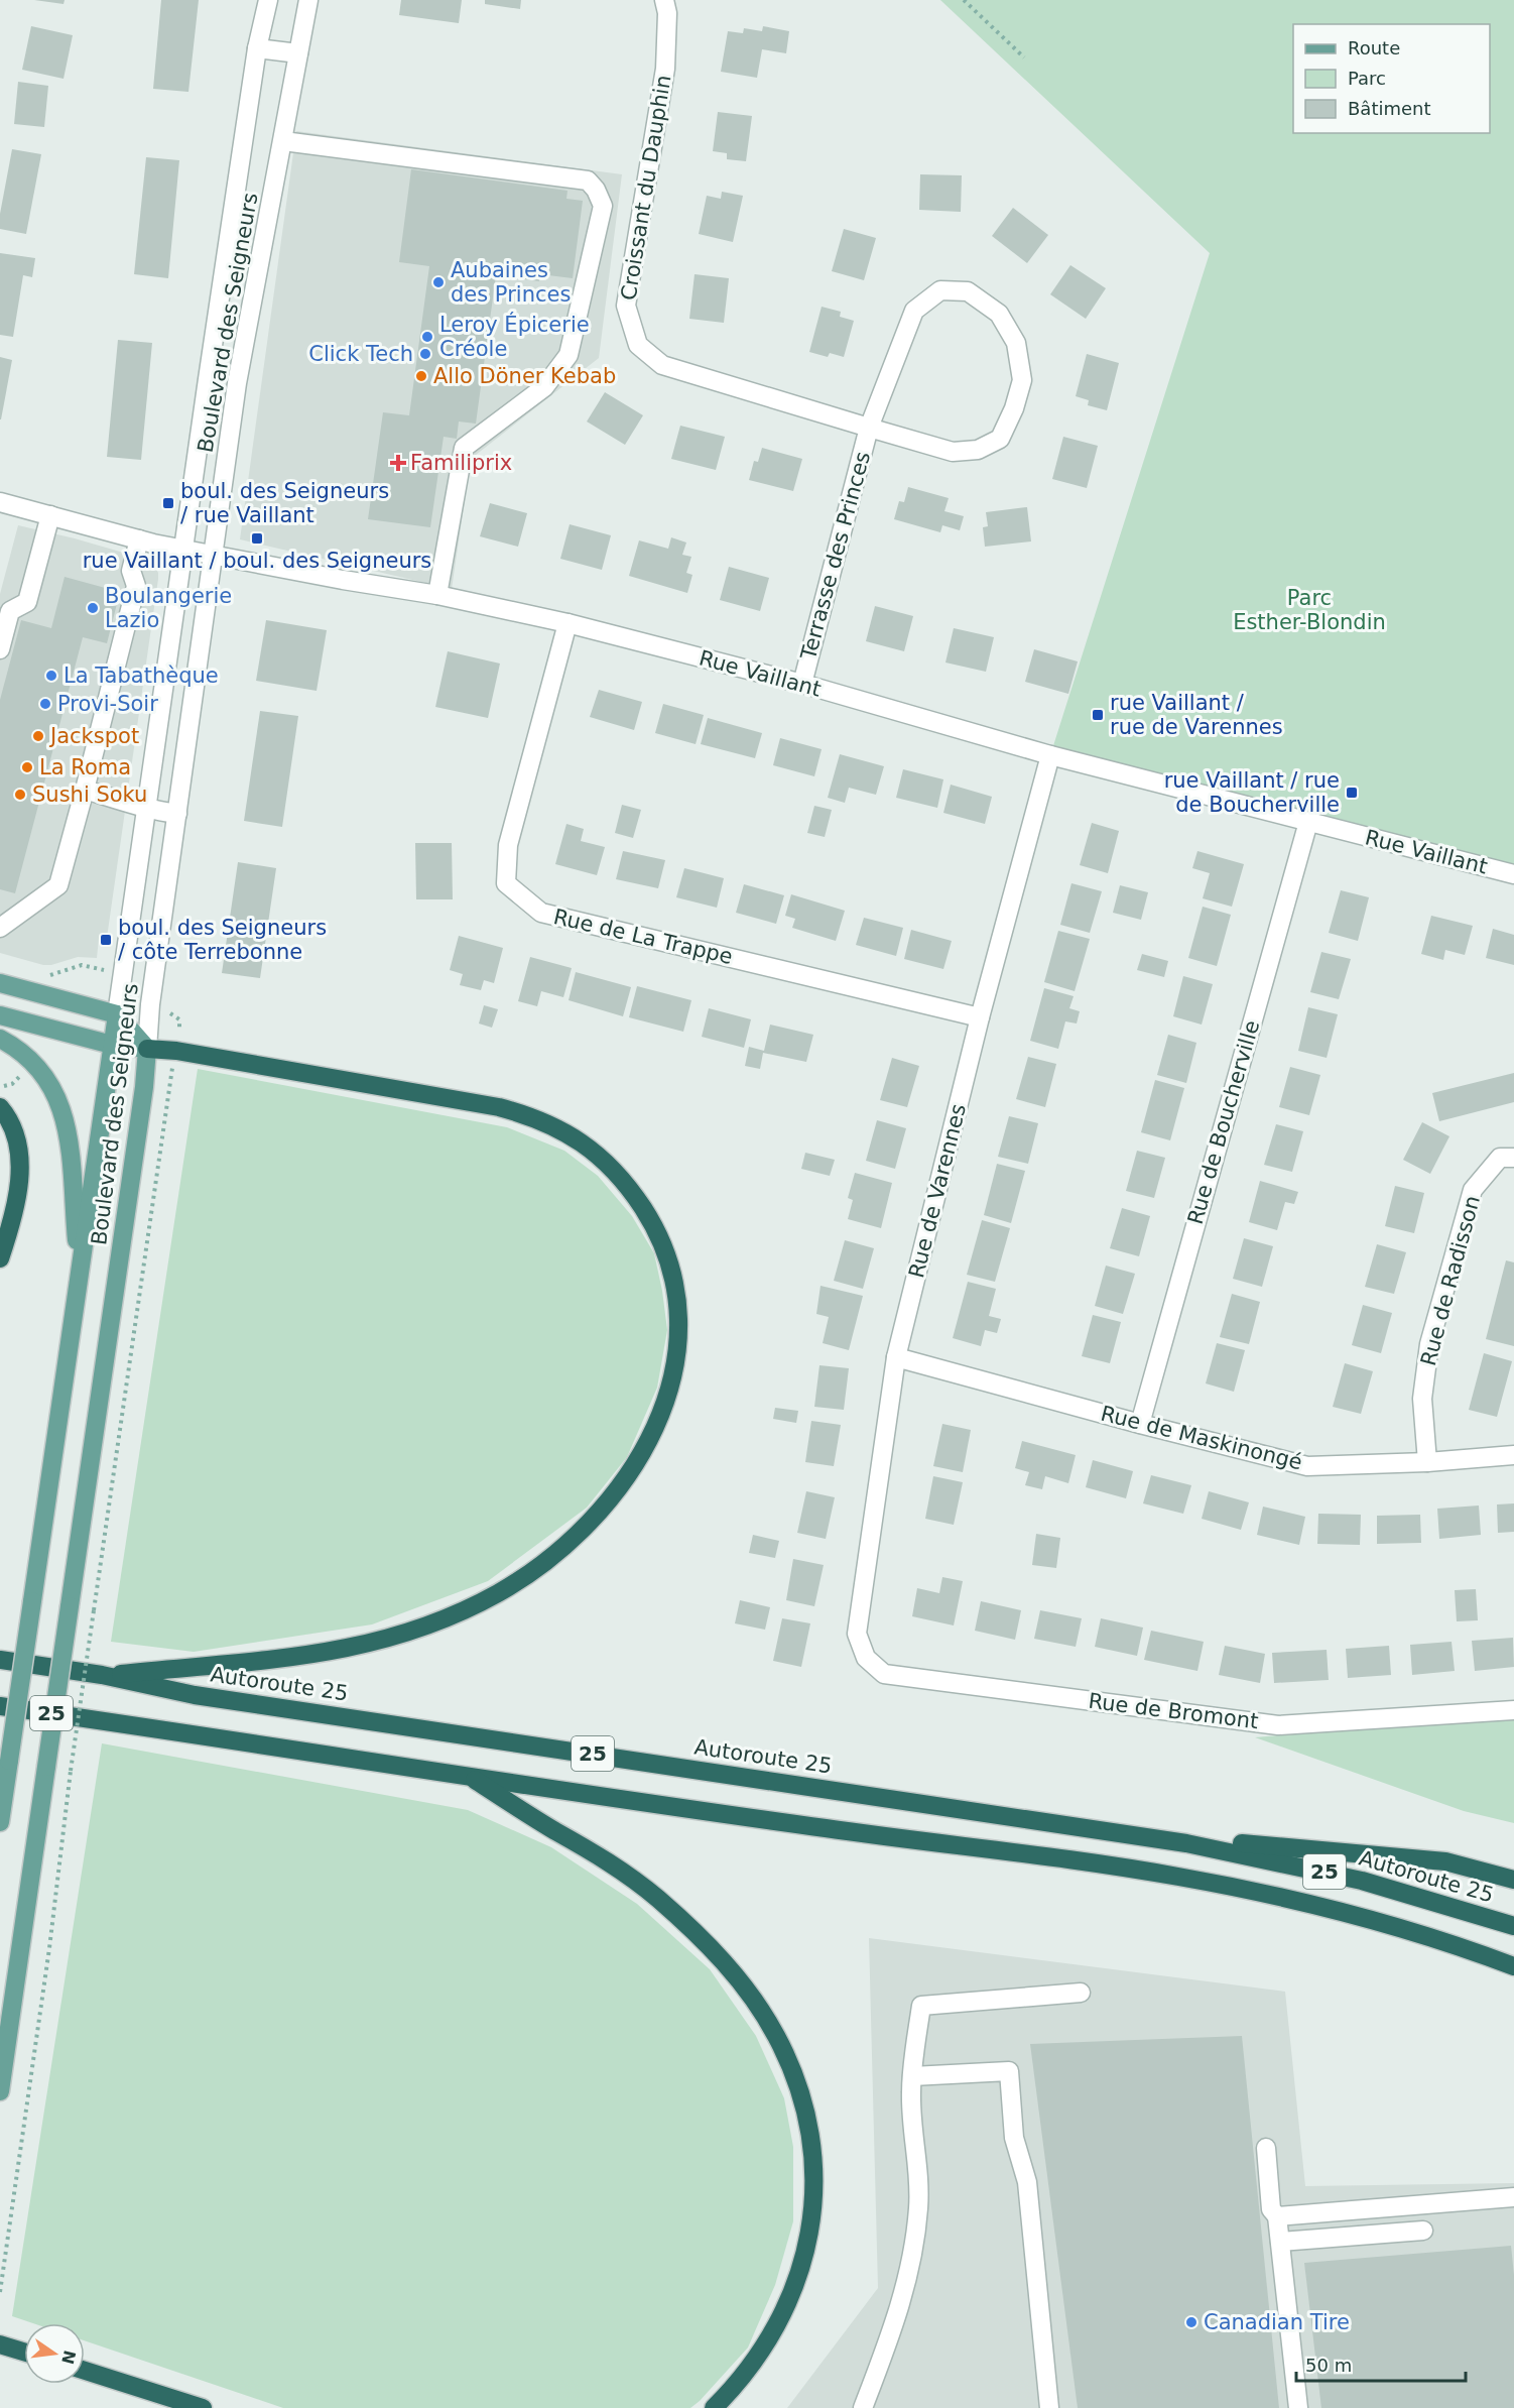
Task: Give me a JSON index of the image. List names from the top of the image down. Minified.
{"streets":{"highway":["Autoroute 25","25"],"main road":["Boulevard des Seigneurs"],"street":["Croissant du Dauphin","Terrasse des Princes","Rue Vaillant","Rue de La Trappe","Rue de Boucherville","Rue de Varennes","Rue de Radisson","Rue de Maskinongé","Rue de Bromont"]},"crossings":[["Croissant du Dauphin","Terrasse des Princes"],["Boulevard des Seigneurs","Rue Vaillant"],["Terrasse des Princes","Rue Vaillant"],["Rue Vaillant","Rue de La Trappe"],["Rue Vaillant","Rue de Boucherville"],["Rue Vaillant","Rue de Varennes"],["Rue de La Trappe","Rue de Varennes"],["Rue de Boucherville","Rue de Maskinongé"],["Rue de Varennes","Rue de Maskinongé"],["Rue de Varennes","Rue de Bromont"],["Rue de Radisson","Rue de Maskinongé"]],"parks":["Parc Esther-Blondin"],"places":{"other":["Aubaines des Princes","Leroy Épicerie Créole","Click Tech","Allo Döner Kebab","Boulangerie Lazio","La Tabathèque","Provi-Soir","Jackspot","La Roma","Sushi Soku","Canadian Tire"],"health":["Familiprix"],"transit":["boul. des Seigneurs / rue Vaillant","rue Vaillant / boul. des Seigneurs","rue Vaillant / rue de Varennes","rue Vaillant / rue de Boucherville","boul. des Seigneurs / côte Terrebonne"]},"legend":["Route","Parc","Bâtiment"],"scale_bar":"50 m","north":"right"}
